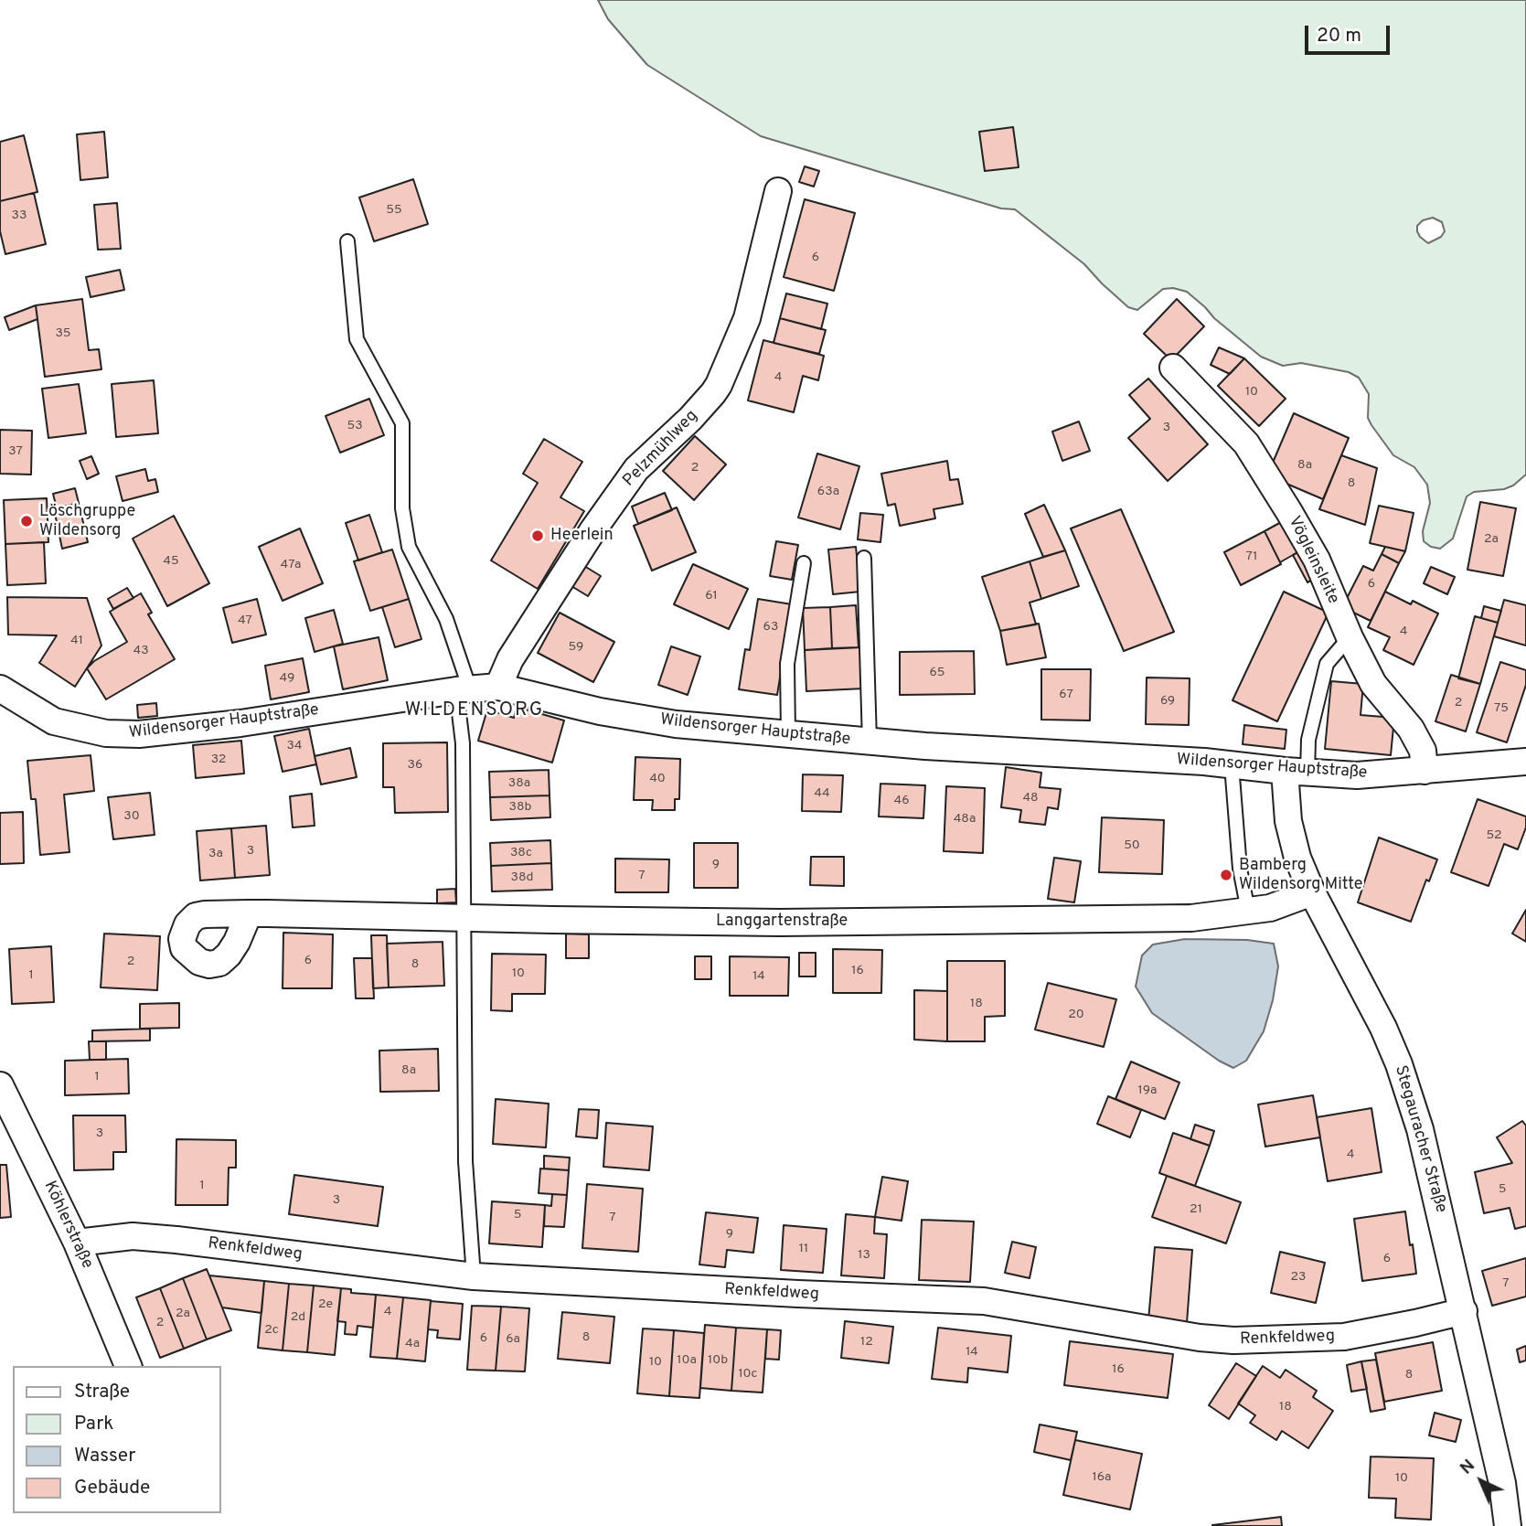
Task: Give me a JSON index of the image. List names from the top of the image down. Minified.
{"streets":{"street":["Pelzmühlweg","Vögleinsleite","Wildensorger Hauptstraße","Langgartenstraße","Stegauracher Straße","Köhlerstraße","Renkfeldweg"]},"crossings":[["Pelzmühlweg","Wildensorger Hauptstraße"],["Vögleinsleite","Wildensorger Hauptstraße"],["Wildensorger Hauptstraße","Stegauracher Straße"],["Langgartenstraße","Stegauracher Straße"],["Stegauracher Straße","Renkfeldweg"],["Köhlerstraße","Renkfeldweg"]],"districts":["WILDENSORG"],"places":["Löschgruppe Wildensorg","Heerlein","Bamberg Wildensorg Mitte"],"house_numbers":["55","33","6","35","4","10","53","3","37","8a","2","8","63a","2a","71","45","47a","6","61","47","63","4","41","59","43","65","49","67","69","2","75","34","32","36","40","38a","44","48","46","38b","30","48a","52","50","3","38c","3a","9","7","38d","6","2","8","16","10","1","14","18","20","8a","1","19a","3","4","1","5","3","21","5","7","9","11","13","6","23","7","2e","4","2a","2d","2","2c","8","6","6a","12","4a","14","10a","10b","10","16","10c","8","18","16a","10"],"legend":["Straße","Park","Wasser","Gebäude"],"scale_bar":"20 m","north":"top left"}
